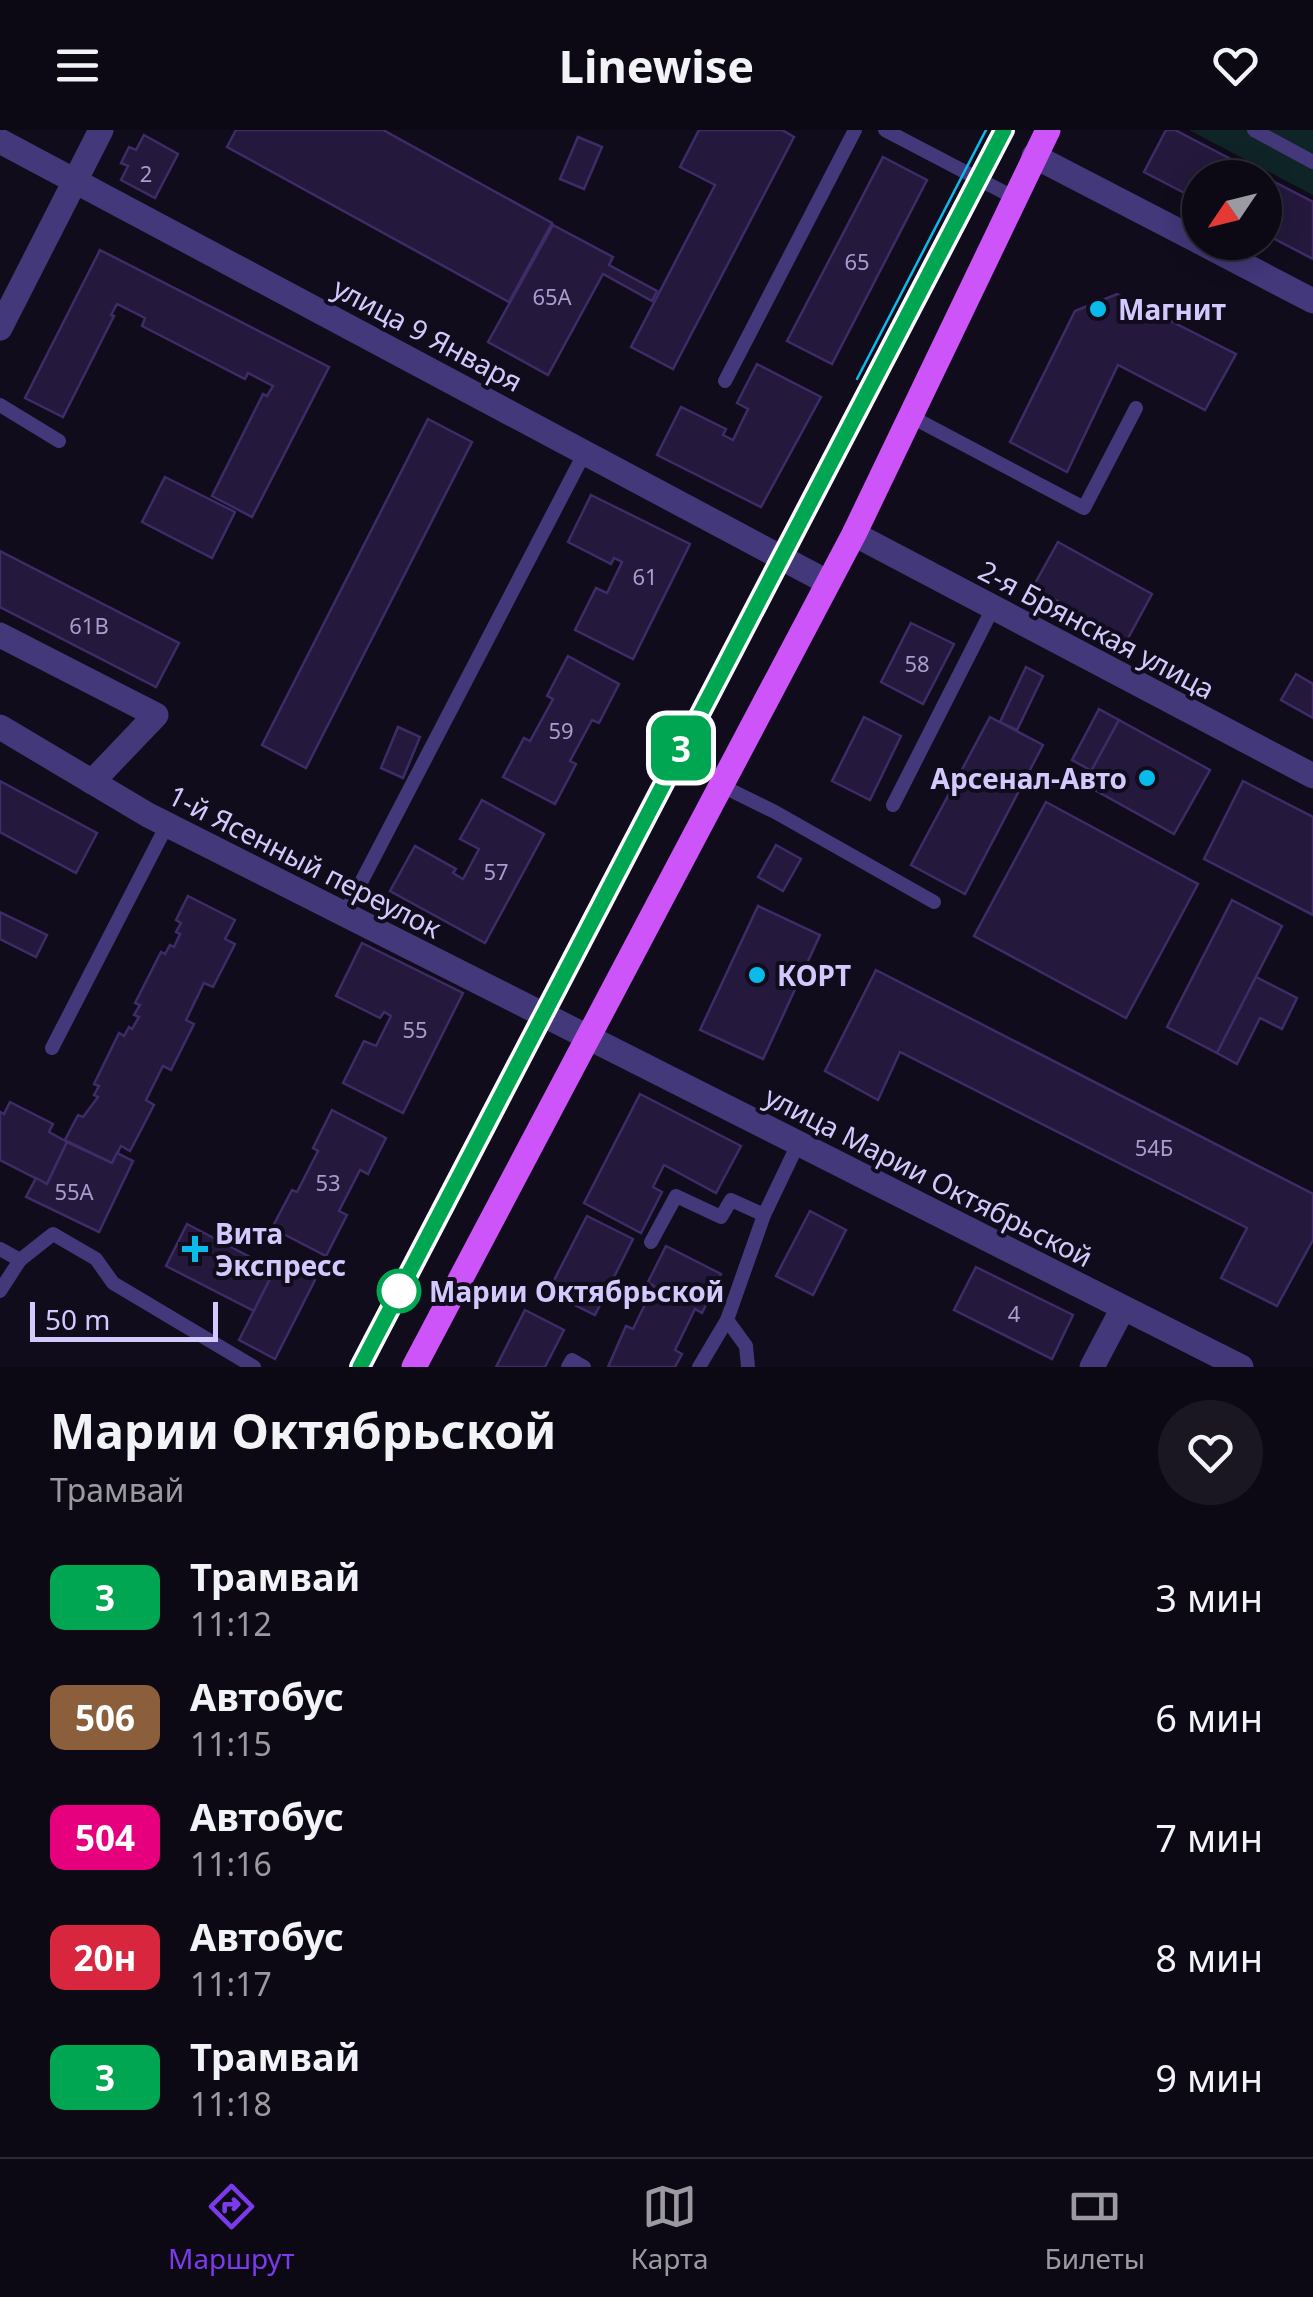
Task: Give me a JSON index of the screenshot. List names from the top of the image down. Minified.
{"streets":{"street":["улица 9 Января","2-я Брянская улица","1-й Ясенный переулок","улица Марии Октябрьской"]},"crossings":[["1-й Ясенный переулок","улица Марии Октябрьской"]],"places":{"other":["Магнит","Арсенал-Авто","КОРТ","Марии Октябрьской"],"health":["Вита Экспресс"]},"lines":["tram line 3"],"house_numbers":["2","65","65А","61","61В","58","59","57","55","54Б","53","55А","4"],"scale_bar":"50 m","north":"bottom left","page":{"header":"Linewise","on_map":"3","scale":"50 m","heading":["Марии Октябрьской","Трамвай"],"list":[{"mark":"3","name":"Трамвай","note":"11:12","value":"3 мин"},{"mark":"506","name":"Автобус","note":"11:15","value":"6 мин"},{"mark":"504","name":"Автобус","note":"11:16","value":"7 мин"},{"mark":"20н","name":"Автобус","note":"11:17","value":"8 мин"},{"mark":"3","name":"Трамвай","note":"11:18","value":"9 мин"}],"tabs":["Маршрут","Карта","Билеты"]}}
